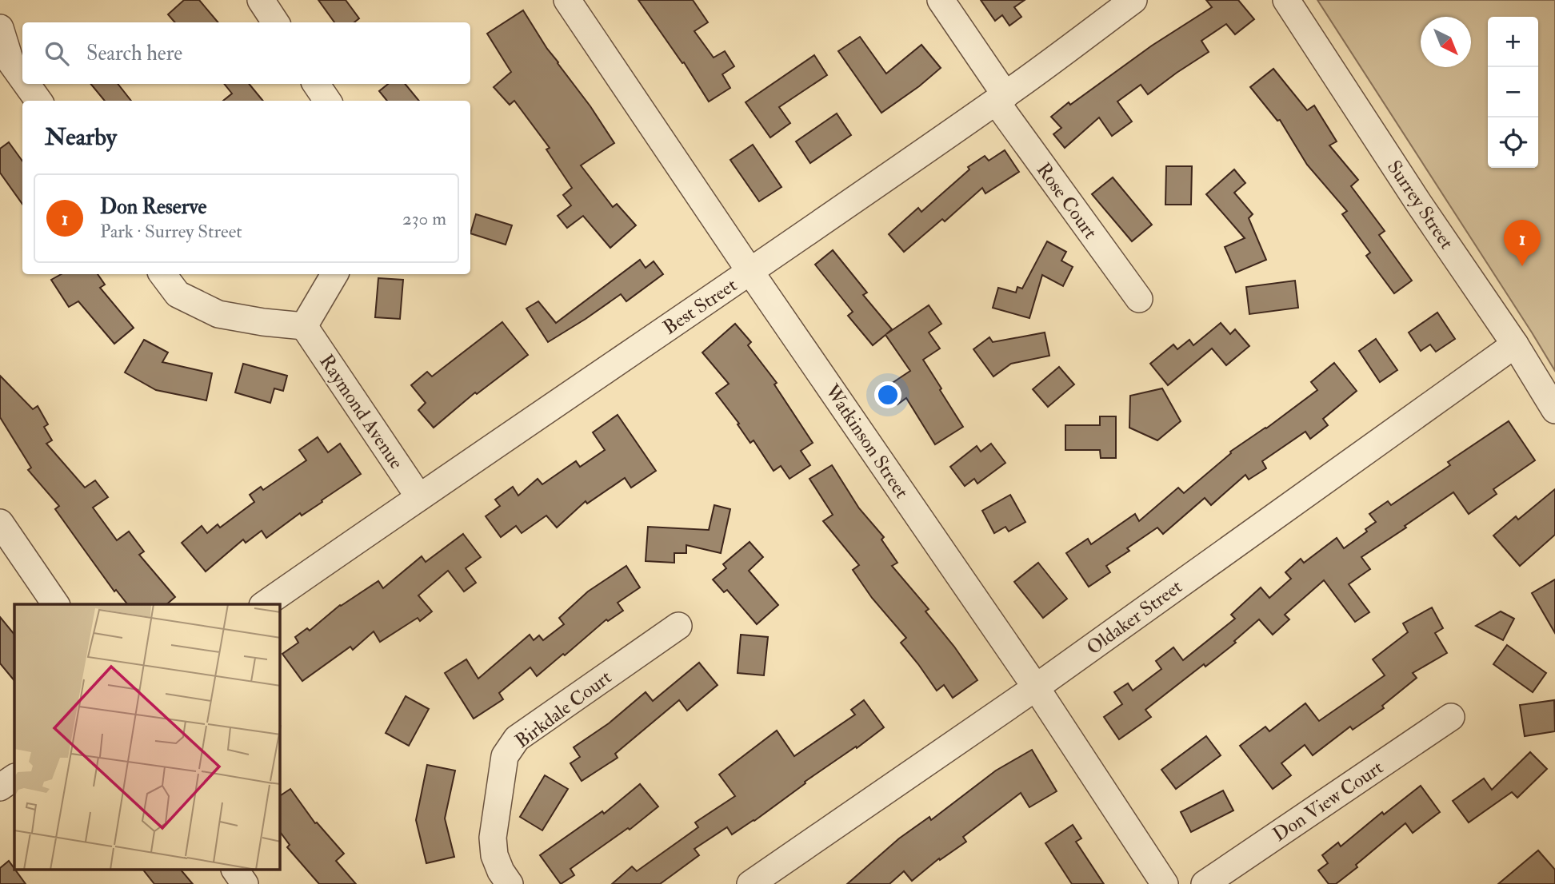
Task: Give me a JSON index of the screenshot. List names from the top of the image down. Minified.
{"streets":{"street":["Rose Court","Surrey Street","Best Street","Raymond Avenue","Watkinson Street","Oldaker Street","Birkdale Court","Don View Court"]},"crossings":[["Rose Court","Best Street"],["Surrey Street","Oldaker Street"],["Best Street","Raymond Avenue"],["Best Street","Watkinson Street"],["Watkinson Street","Oldaker Street"]],"north":"bottom right","page":{"map_buttons":["+","−"],"search":"Search here","heading":"Nearby","list":[{"mark":"1","name":"Don Reserve","note":"Park · Surrey Street","value":"230 m"}],"pins":"1"}}
